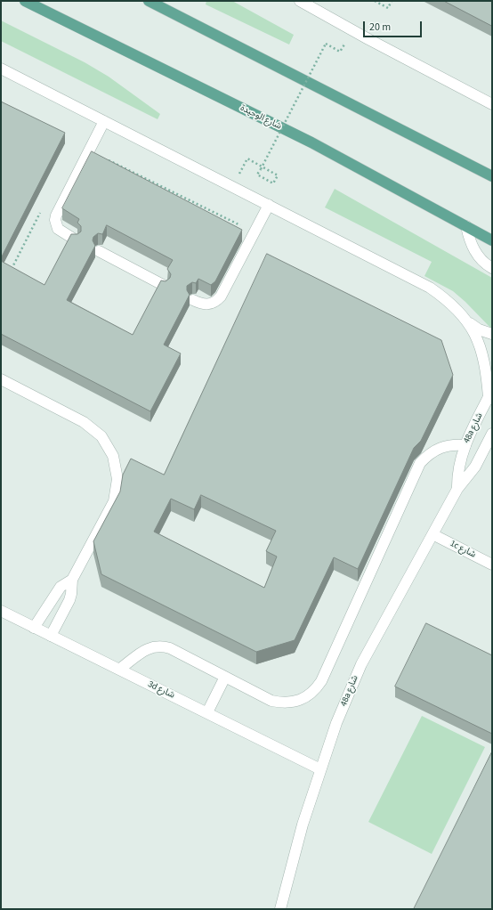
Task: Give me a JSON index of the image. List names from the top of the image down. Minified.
{"streets":{"main road":["شارع الوحيدة"],"street":["48a شارع","1c شارع","3d شارع"]},"crossings":[["48a شارع","1c شارع"],["48a شارع","3d شارع"]],"scale_bar":"20 m"}
